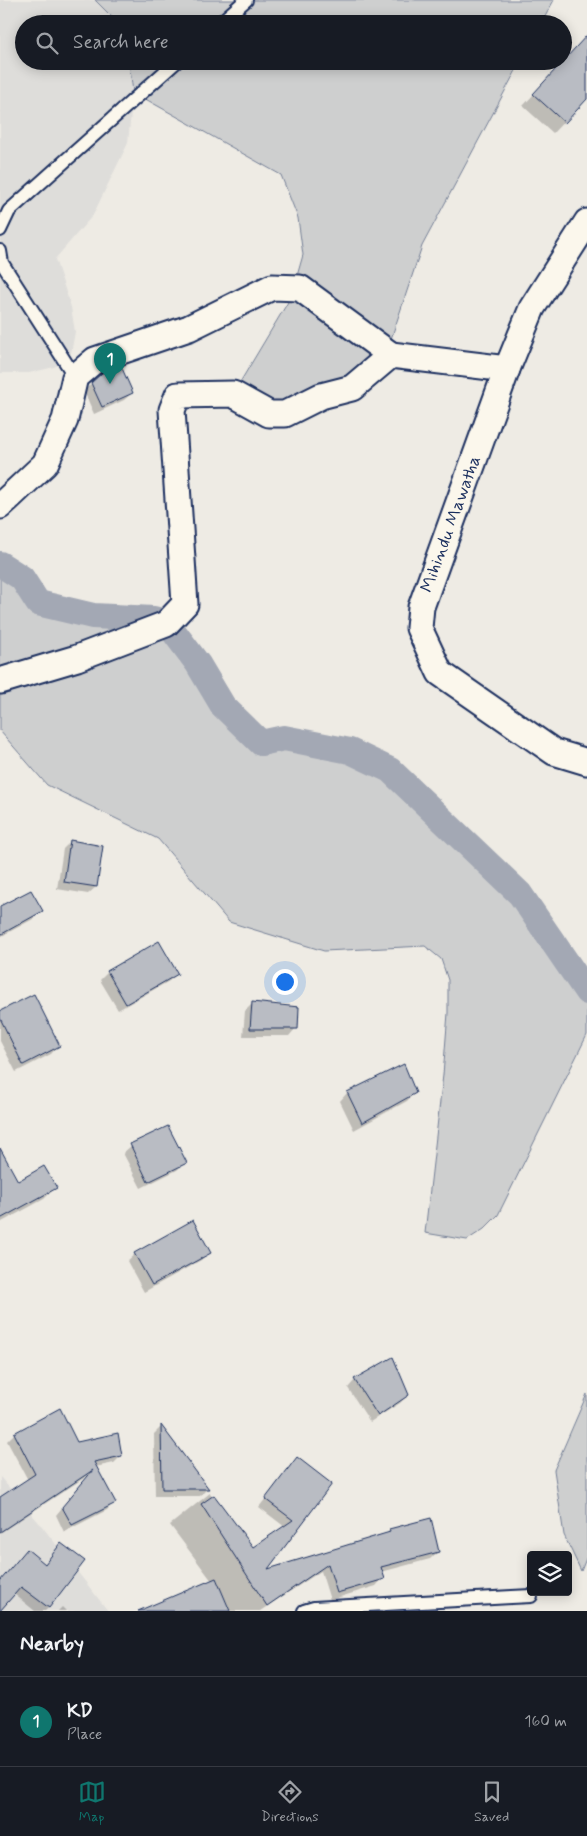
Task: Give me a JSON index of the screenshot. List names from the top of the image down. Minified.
{"streets":{"street":["Mihindu Mawatha"]},"page":{"search":"Search here","pins":"1","heading":"Nearby","list":[{"mark":"1","name":"KD","note":"Place","value":"160 m"}],"nav":["Map","Directions","Saved"]}}
